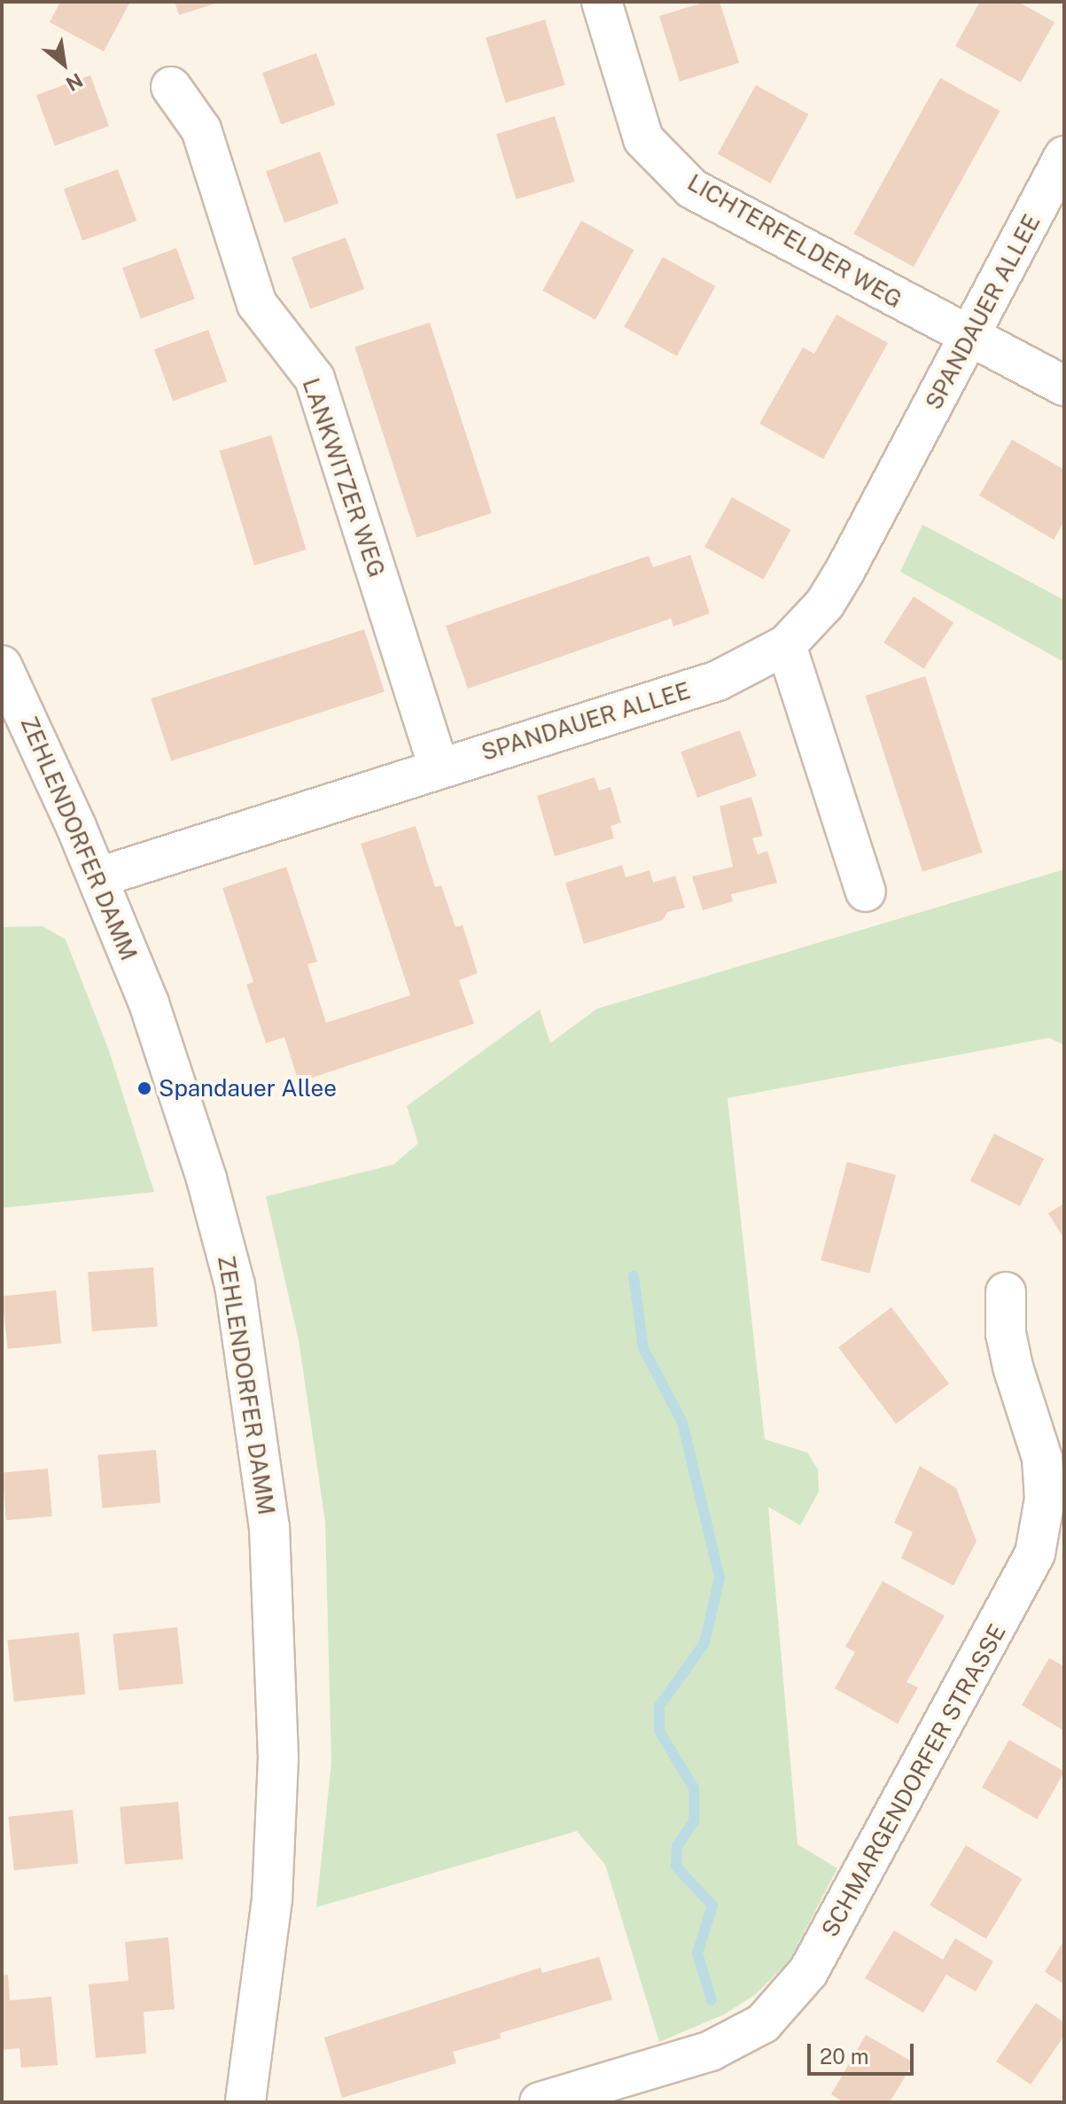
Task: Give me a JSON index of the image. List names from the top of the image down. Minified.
{"streets":{"street":["LICHTERFELDER WEG","SPANDAUER ALLEE","LANKWITZER WEG","ZEHLENDORFER DAMM","SCHMARGENDORFER STRASSE"]},"crossings":[["LICHTERFELDER WEG","SPANDAUER ALLEE"],["SPANDAUER ALLEE","LANKWITZER WEG"],["SPANDAUER ALLEE","ZEHLENDORFER DAMM"]],"places":["Spandauer Allee"],"scale_bar":"20 m","north":"bottom right"}
